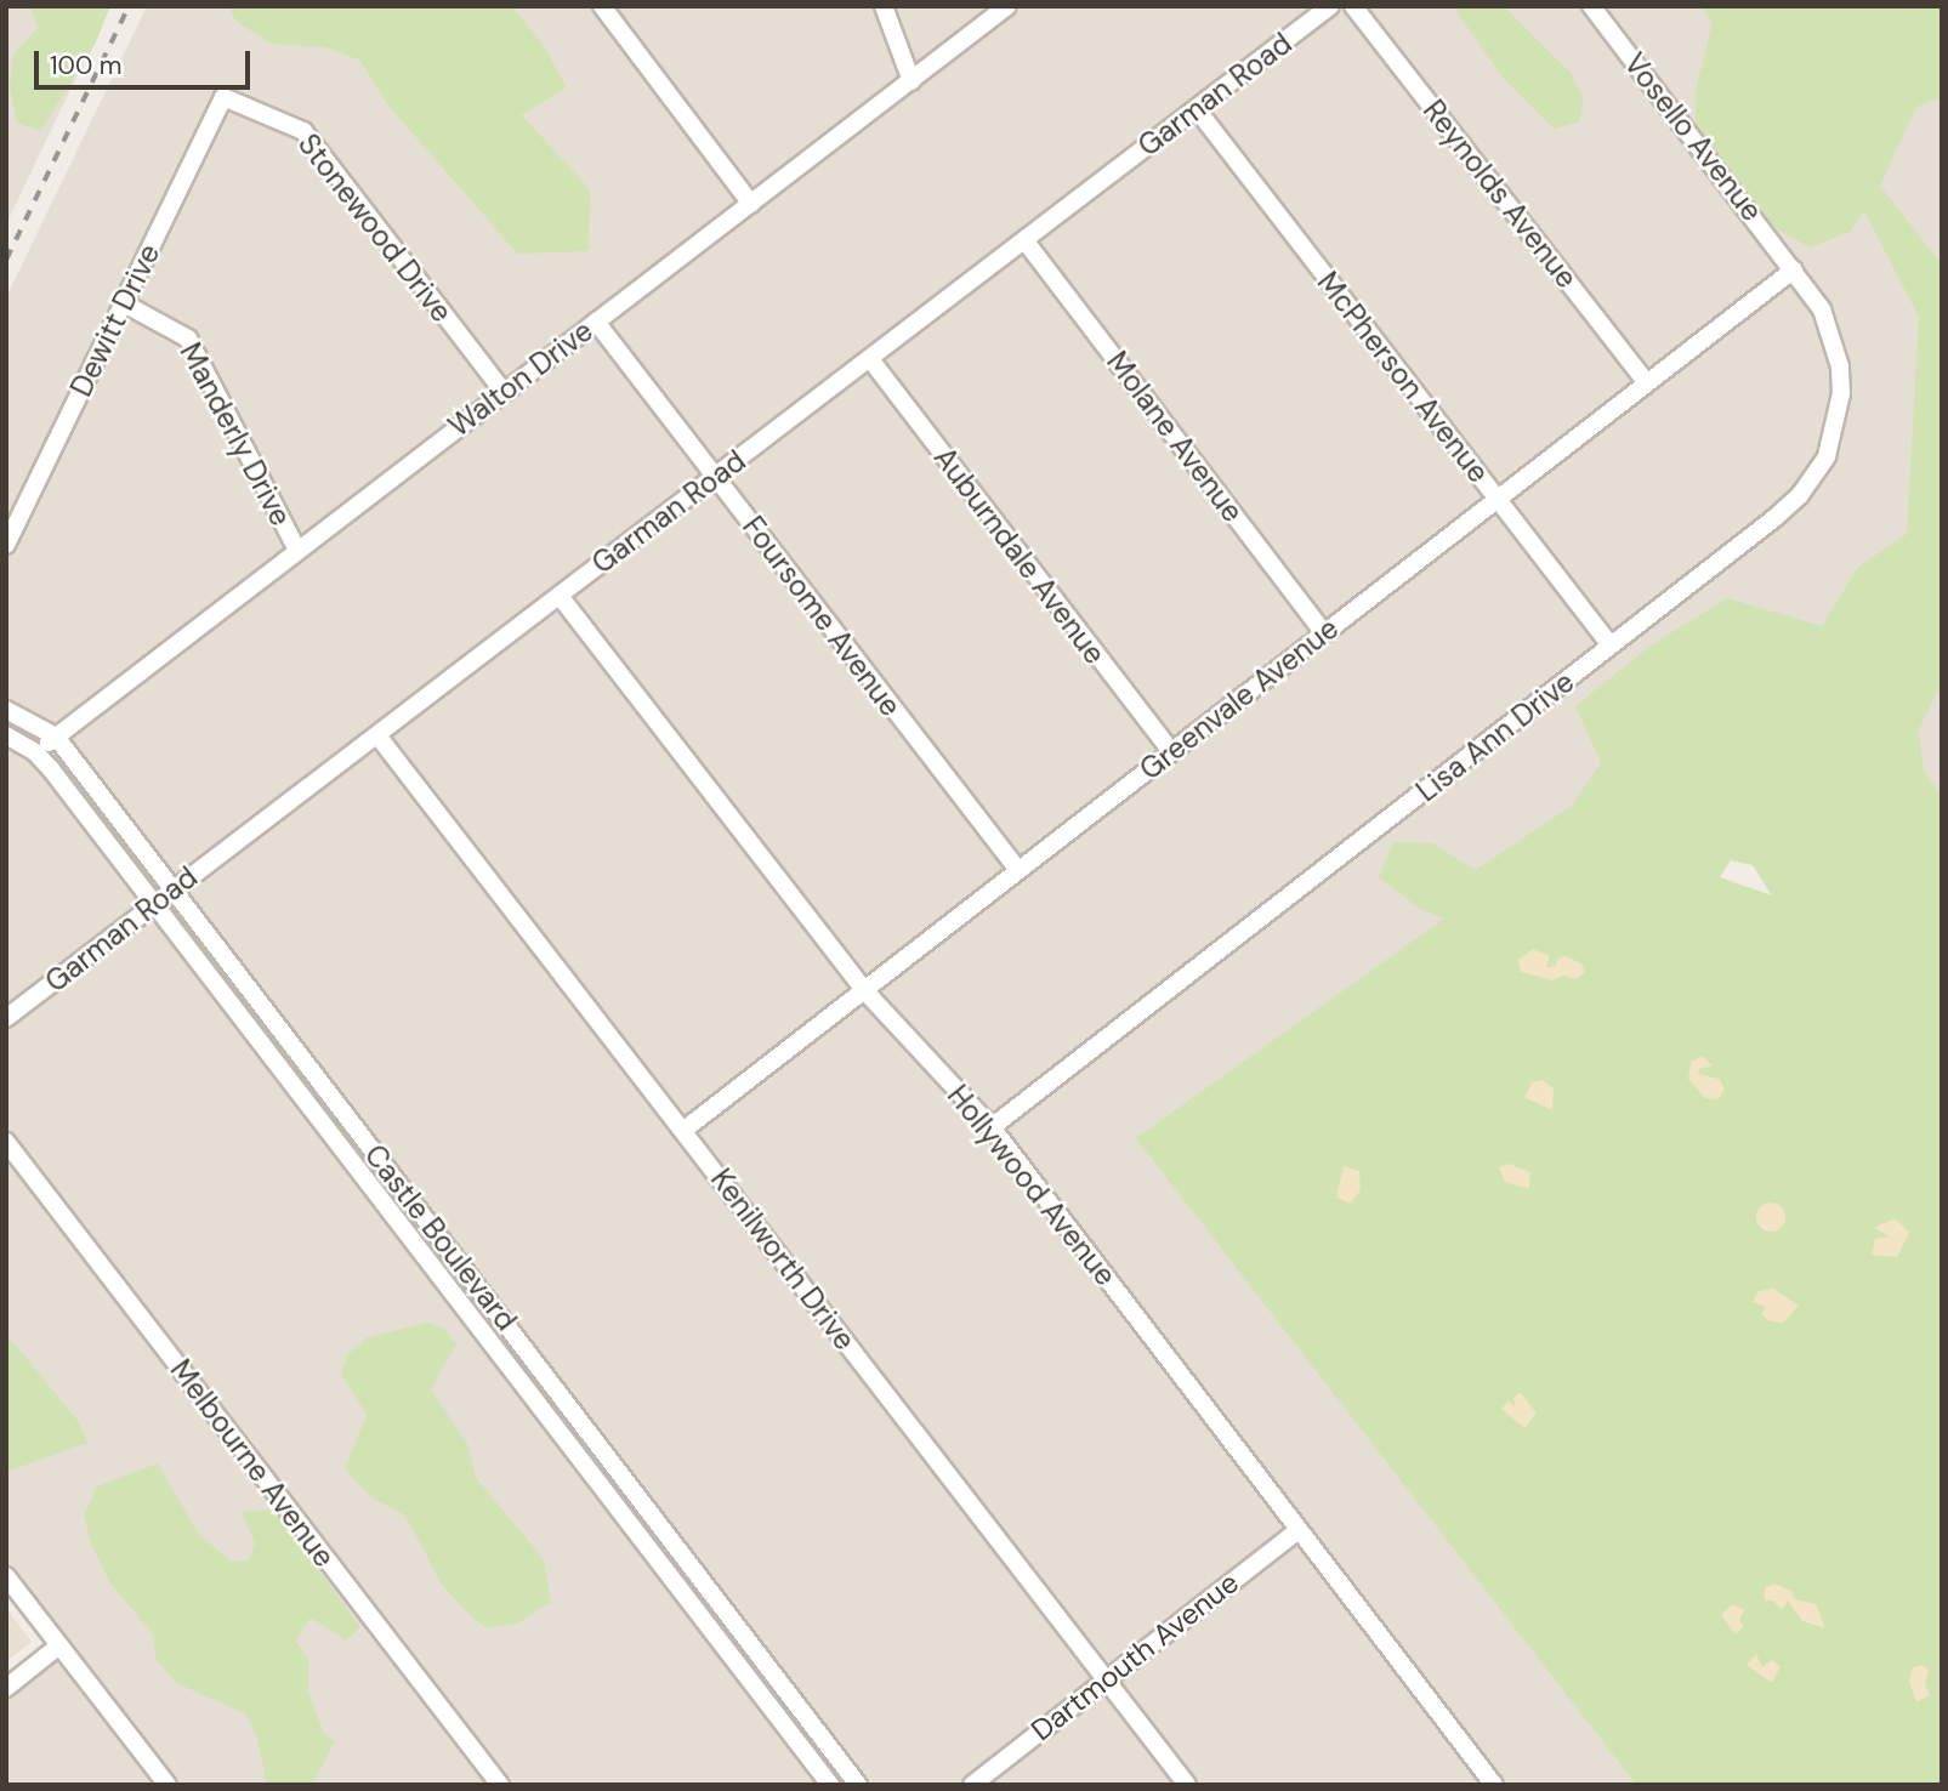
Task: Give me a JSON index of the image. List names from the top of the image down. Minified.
{"streets":{"street":["Garman Road","Vosello Avenue","Reynolds Avenue","Stonewood Drive","Dewitt Drive","McPherson Avenue","Walton Drive","Manderly Drive","Molane Avenue","Auburndale Avenue","Foursome Avenue","Greenvale Avenue","Lisa Ann Drive","Hollywood Avenue","Castle Boulevard","Kenilworth Drive","Melbourne Avenue","Dartmouth Avenue"]},"crossings":[["Garman Road","McPherson Avenue"],["Garman Road","Molane Avenue"],["Garman Road","Auburndale Avenue"],["Garman Road","Foursome Avenue"],["Garman Road","Hollywood Avenue"],["Garman Road","Castle Boulevard"],["Garman Road","Kenilworth Drive"],["Vosello Avenue","Greenvale Avenue"],["Vosello Avenue","Lisa Ann Drive"],["Reynolds Avenue","Greenvale Avenue"],["Stonewood Drive","Dewitt Drive"],["Stonewood Drive","Walton Drive"],["Dewitt Drive","Manderly Drive"],["McPherson Avenue","Greenvale Avenue"],["McPherson Avenue","Lisa Ann Drive"],["Walton Drive","Manderly Drive"],["Walton Drive","Foursome Avenue"],["Walton Drive","Castle Boulevard"],["Molane Avenue","Greenvale Avenue"],["Auburndale Avenue","Greenvale Avenue"],["Foursome Avenue","Greenvale Avenue"],["Greenvale Avenue","Lisa Ann Drive"],["Greenvale Avenue","Hollywood Avenue"],["Greenvale Avenue","Kenilworth Drive"],["Lisa Ann Drive","Hollywood Avenue"],["Hollywood Avenue","Dartmouth Avenue"],["Kenilworth Drive","Dartmouth Avenue"]],"scale_bar":"100 m"}
